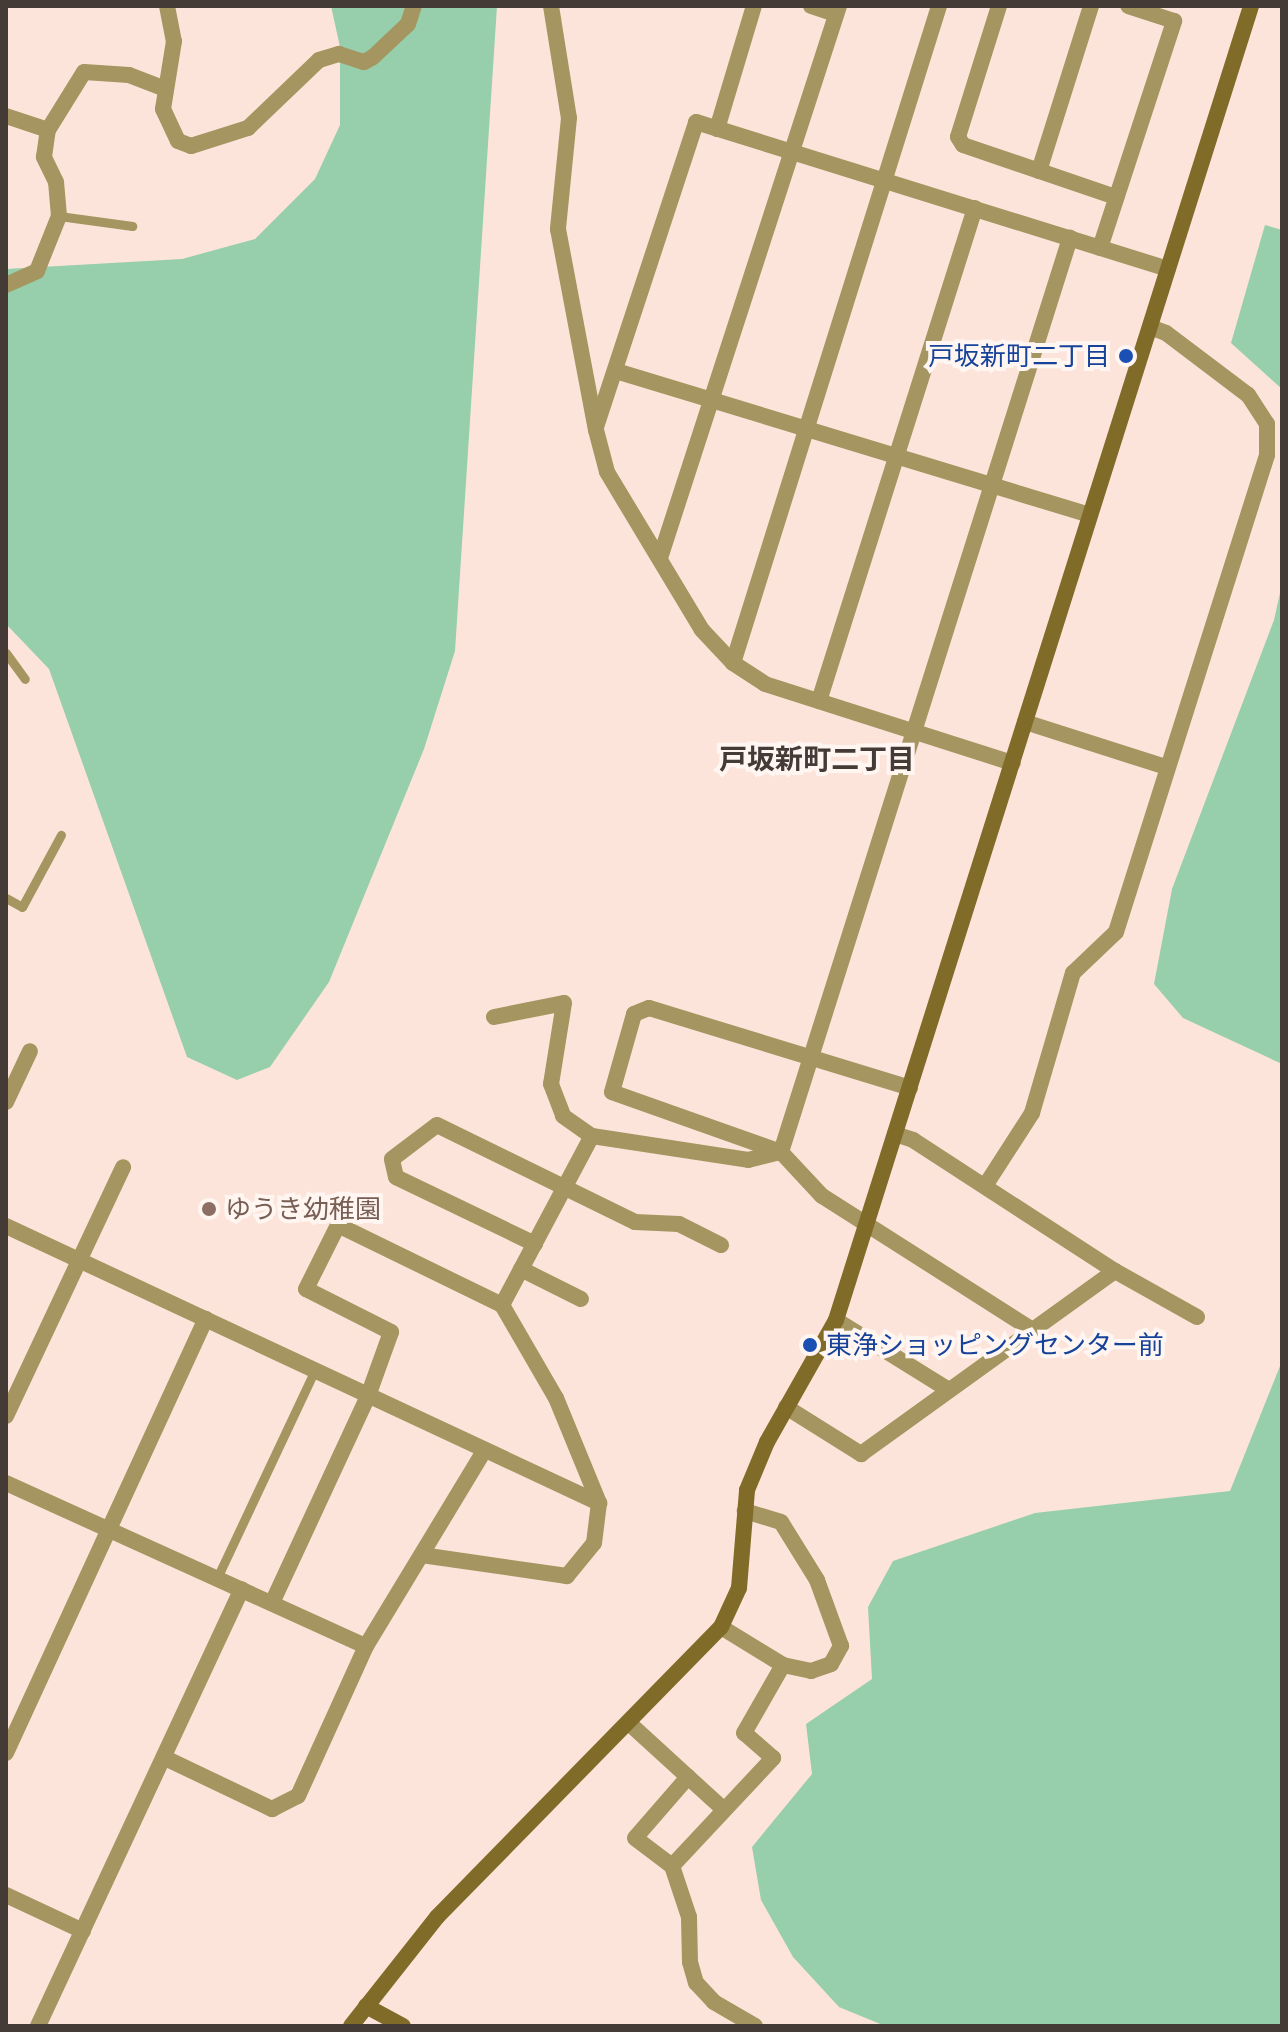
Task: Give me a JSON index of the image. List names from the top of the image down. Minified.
{"districts":["戸坂新町二丁目"],"places":["戸坂新町二丁目","ゆうき幼稚園","東浄ショッピングセンター前"]}
